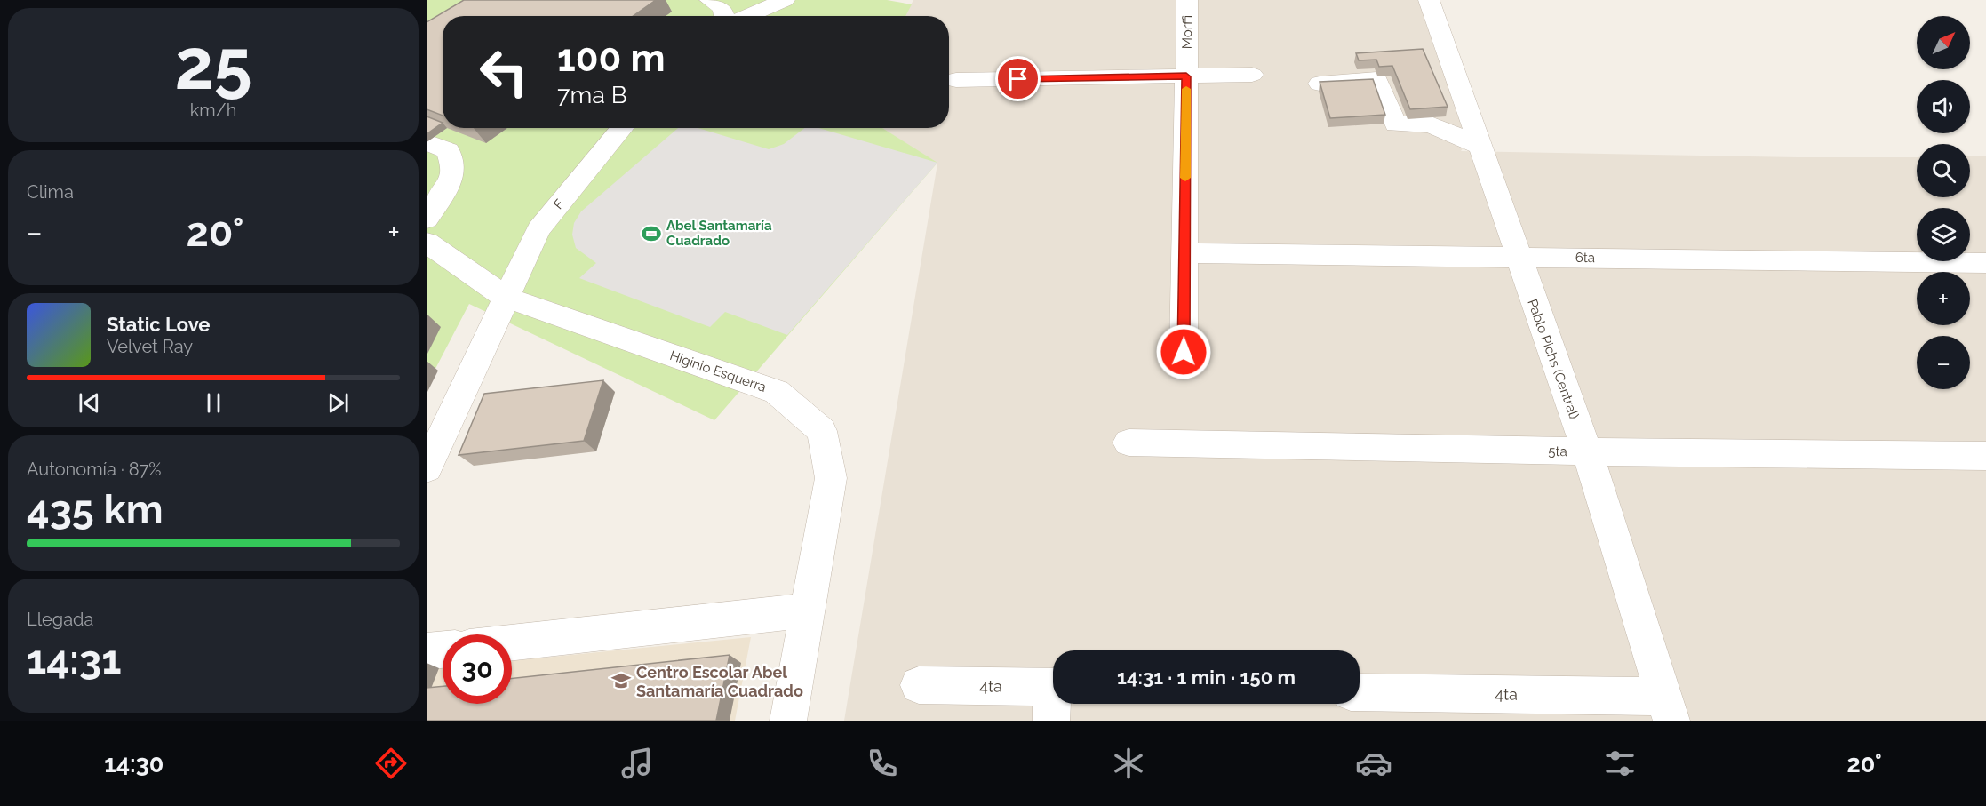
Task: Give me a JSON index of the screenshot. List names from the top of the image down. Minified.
{"streets":{"street":["Morffi","F","6ta","Pablo Pichs (Central)","Higinio Esquerra","5ta","4ta"]},"crossings":[["Morffi","6ta"],["F","Higinio Esquerra"],["6ta","Pablo Pichs (Central)"],["Pablo Pichs (Central)","5ta"],["Pablo Pichs (Central)","4ta"]],"places":{"sports":["Abel Santamaría Cuadrado"],"school or university":["Centro Escolar Abel Santamaría Cuadrado"]},"north":"top right","page":{"tile":[["25","km/h"],"Clima",["Autonomía · 87%","435 km"],["Llegada","14:31"]],"map_buttons":["+","−"],"turn":["100 m","7ma B"],"heat":["−","20°","+"],"song":["Static Love","Velvet Ray"],"limit":"30","trip":"14:31 · 1 min · 150 m","tabs":["14:30","20°"]}}
